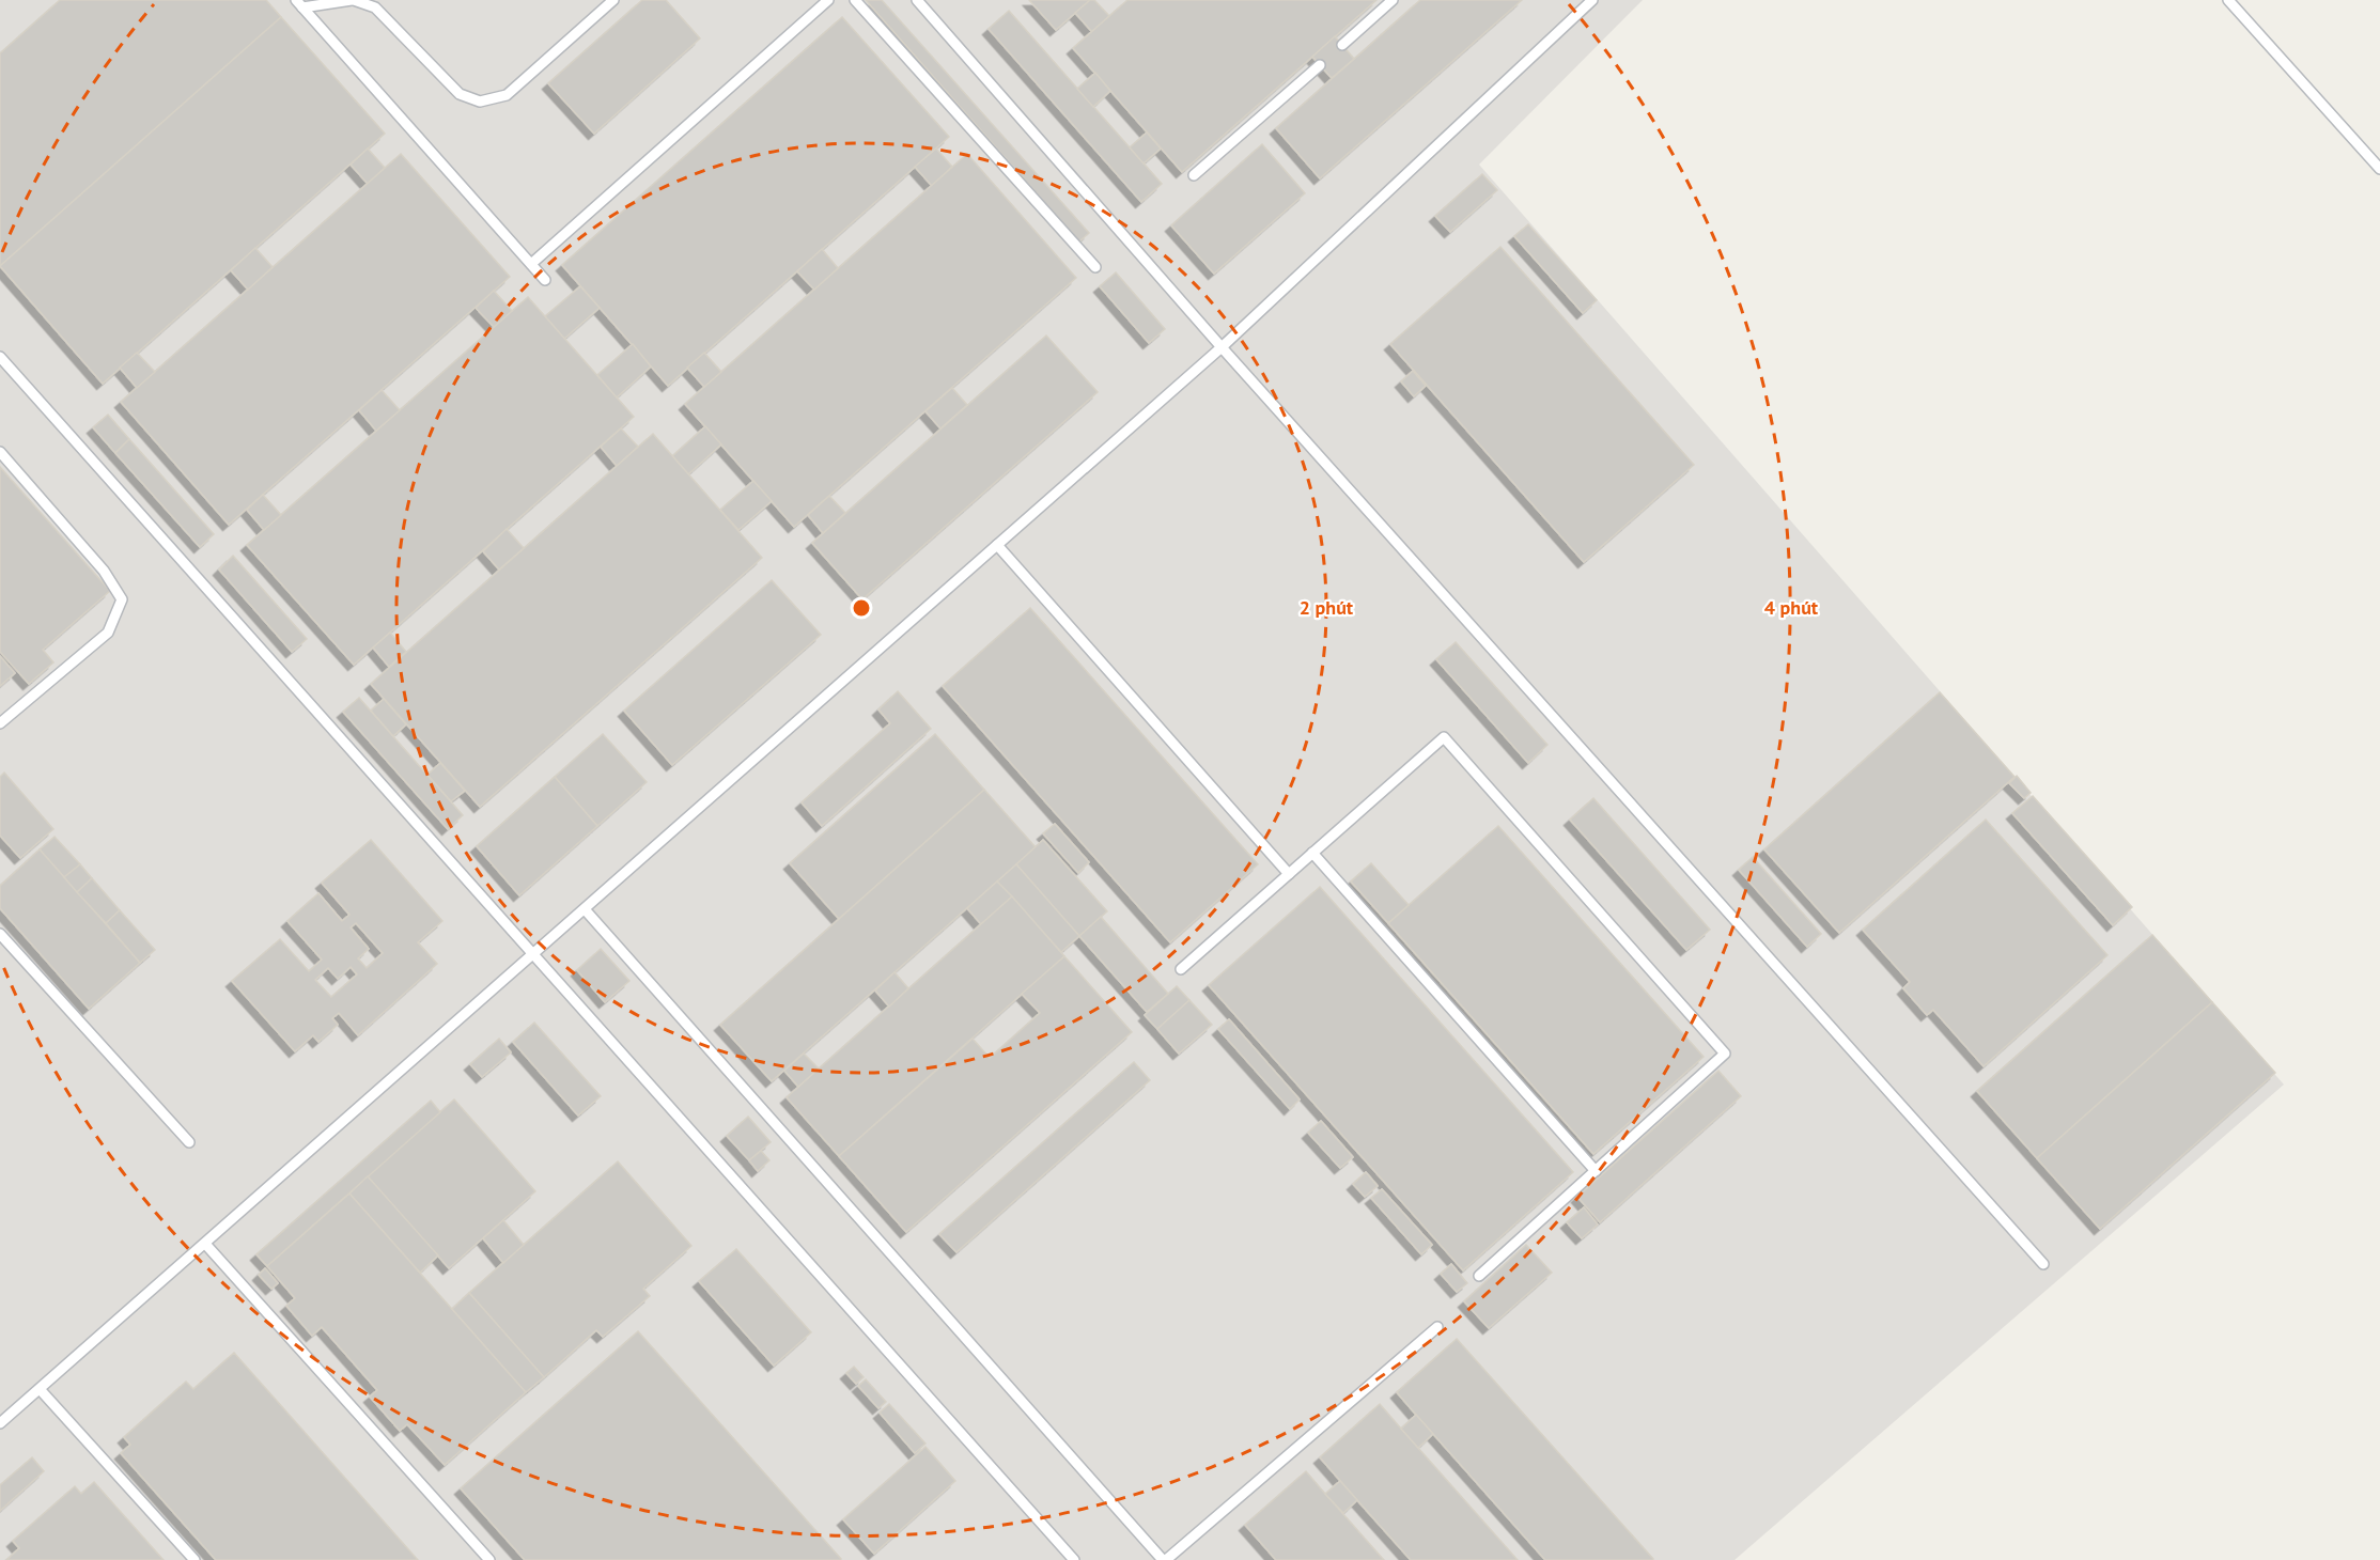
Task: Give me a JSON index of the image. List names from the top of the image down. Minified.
{"rings":["2 phút","4 phút"]}
